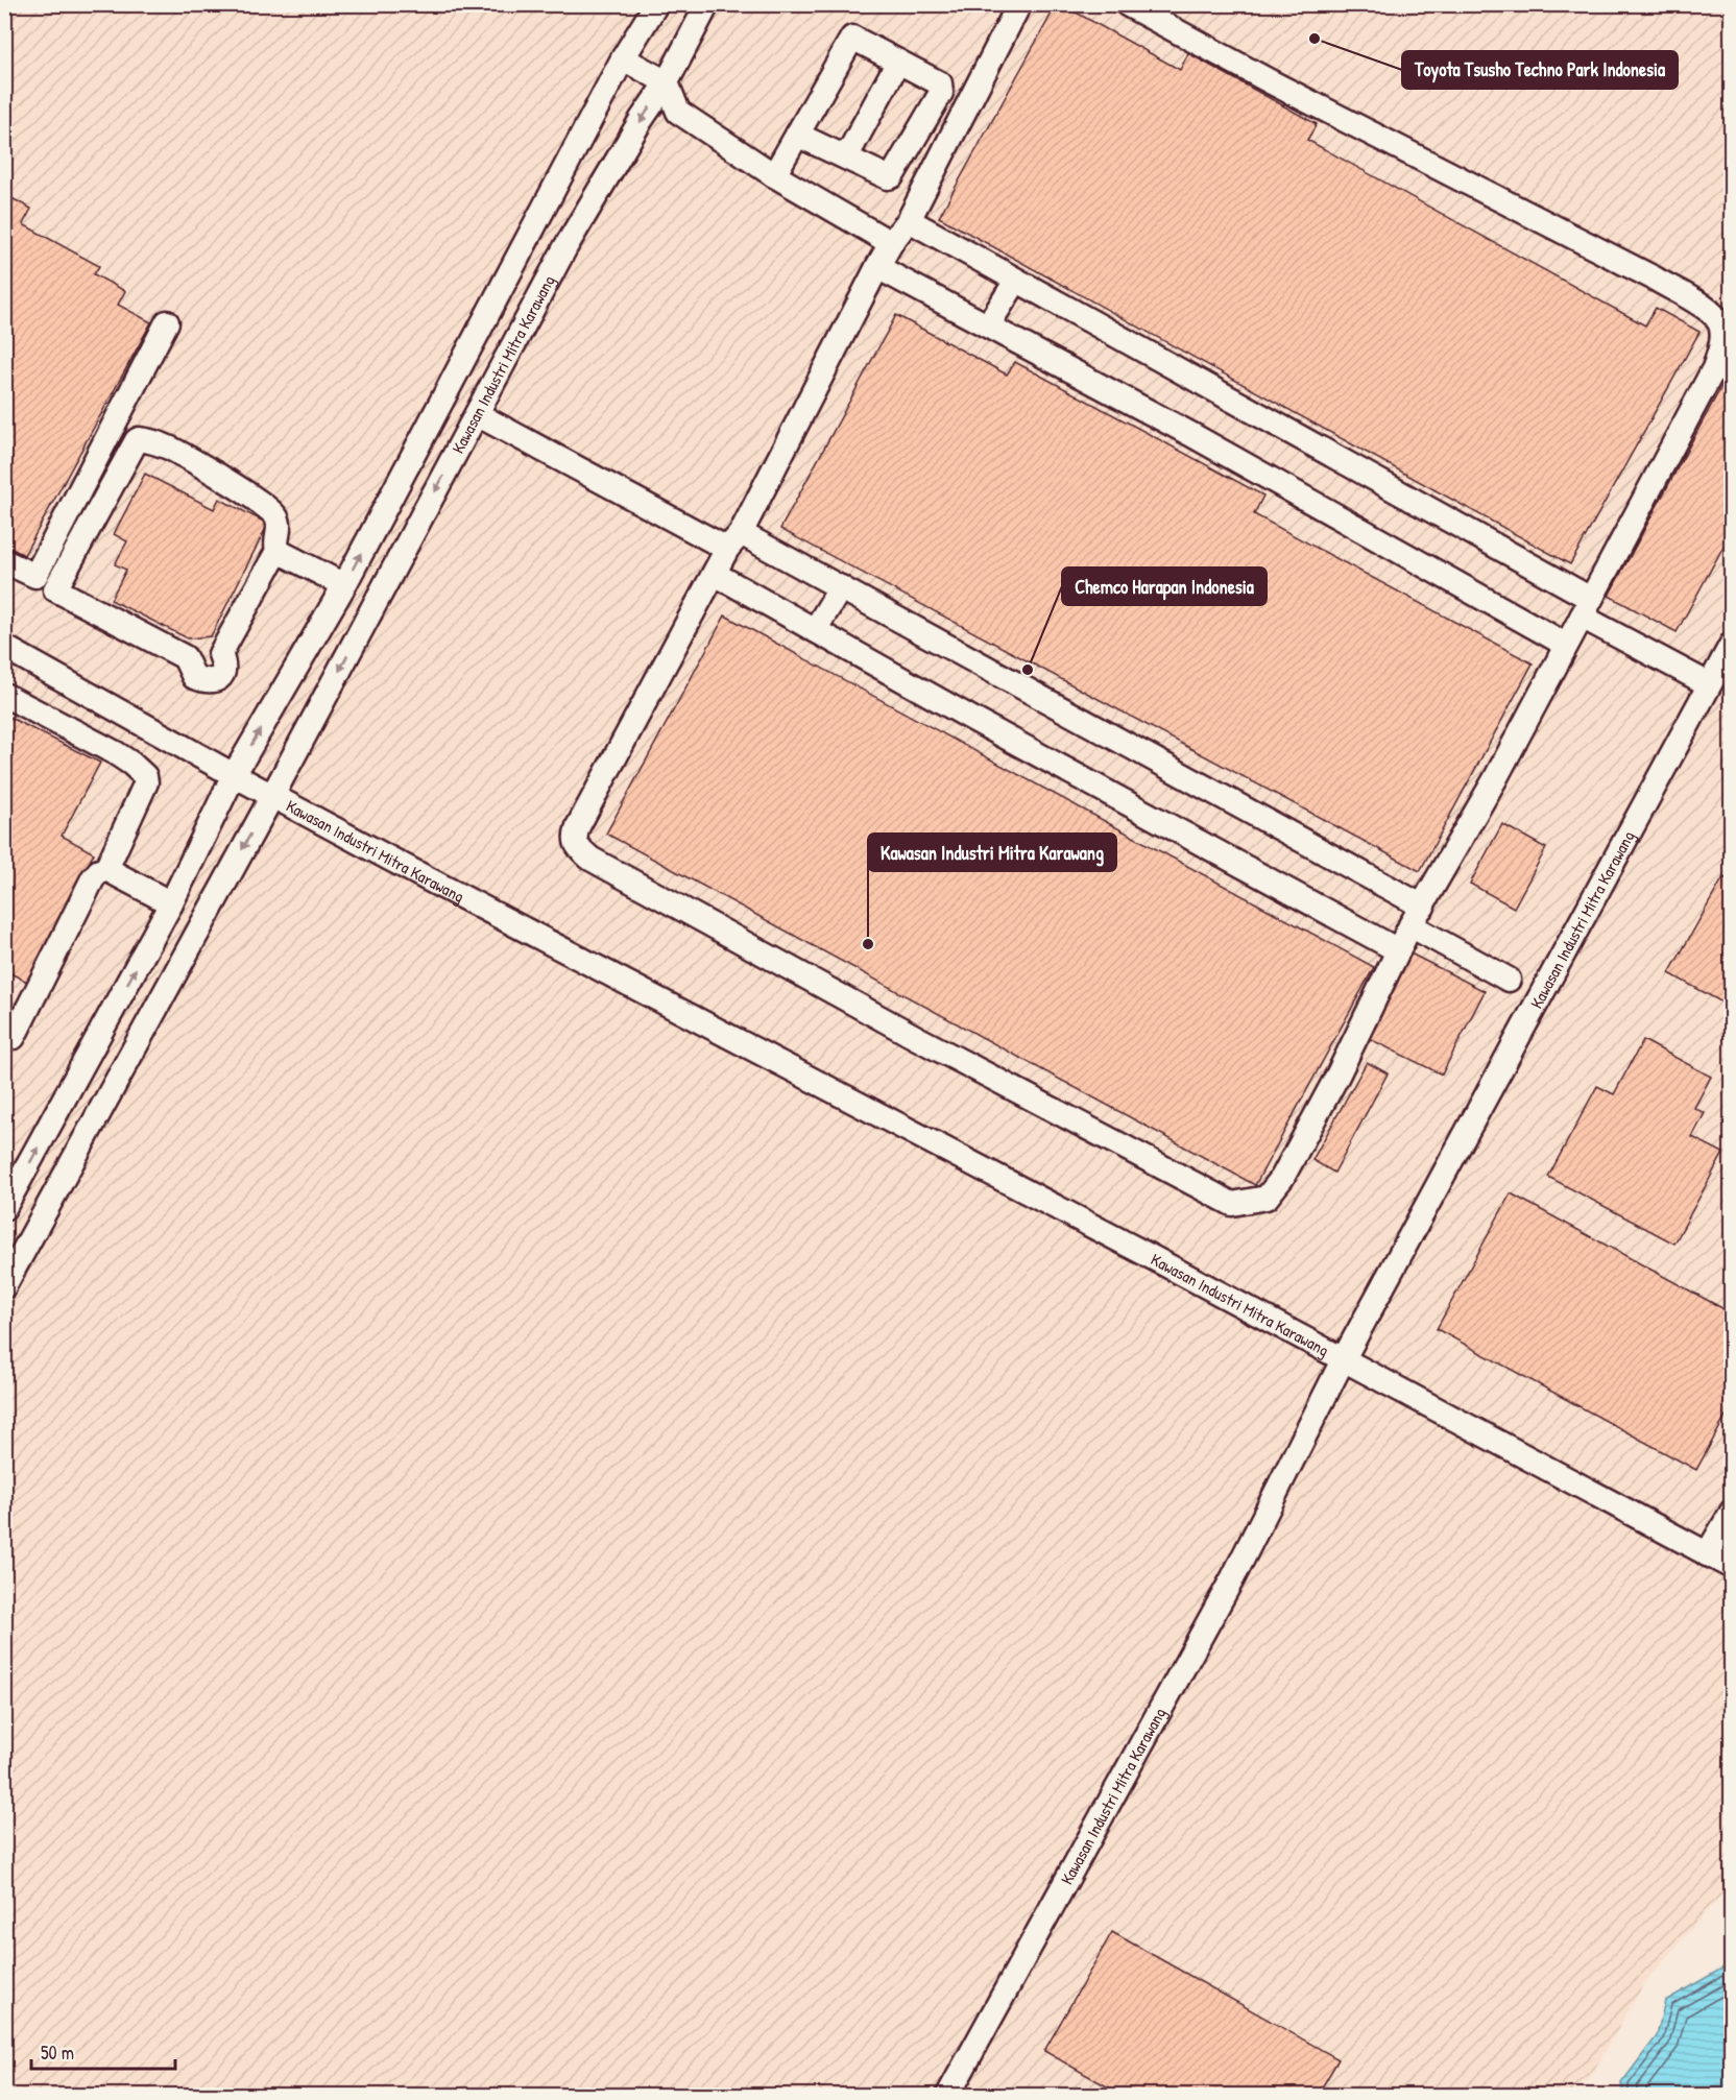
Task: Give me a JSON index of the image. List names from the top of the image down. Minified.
{"streets":{"street":["Kawasan Industri Mitra Karawang"]},"places":["Toyota Tsusho Techno Park Indonesia","Chemco Harapan Indonesia","Kawasan Industri Mitra Karawang"],"scale_bar":"50 m"}
